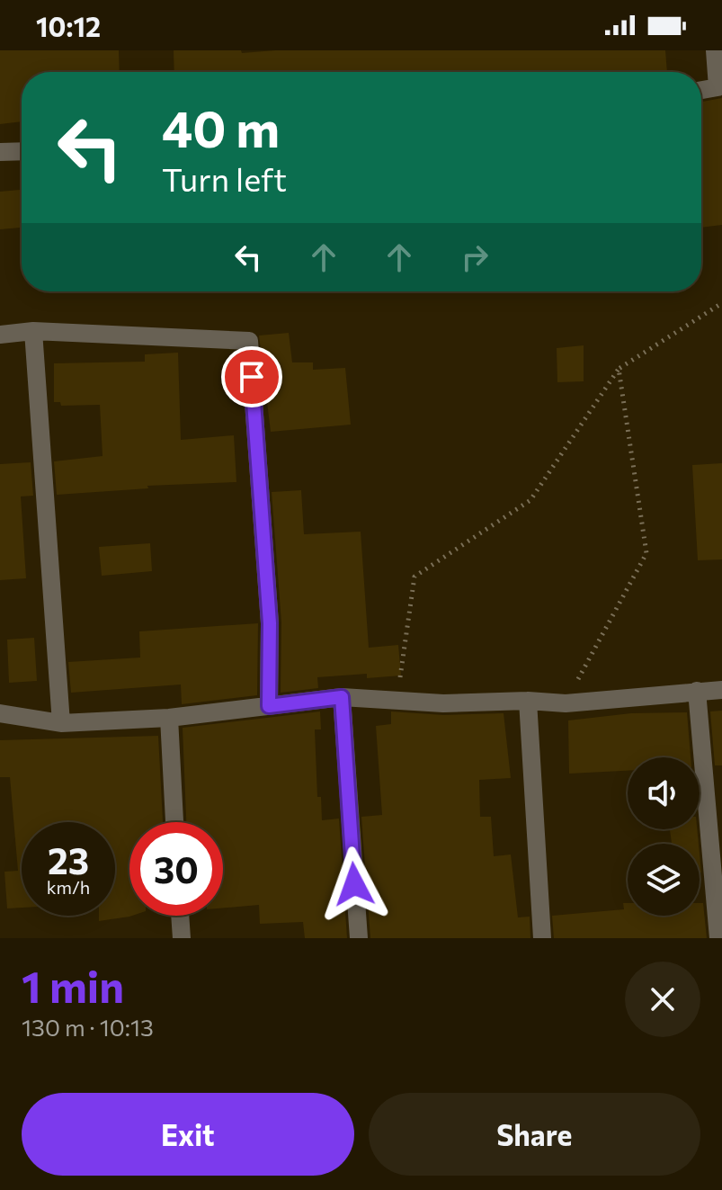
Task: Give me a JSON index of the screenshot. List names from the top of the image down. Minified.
{"page":{"status":"10:12","turn":["40 m","Turn left"],"speed":"23 km/h","limit":"30","heading":["1 min","130 m · 10:13"],"buttons":["Exit","Share"]}}
